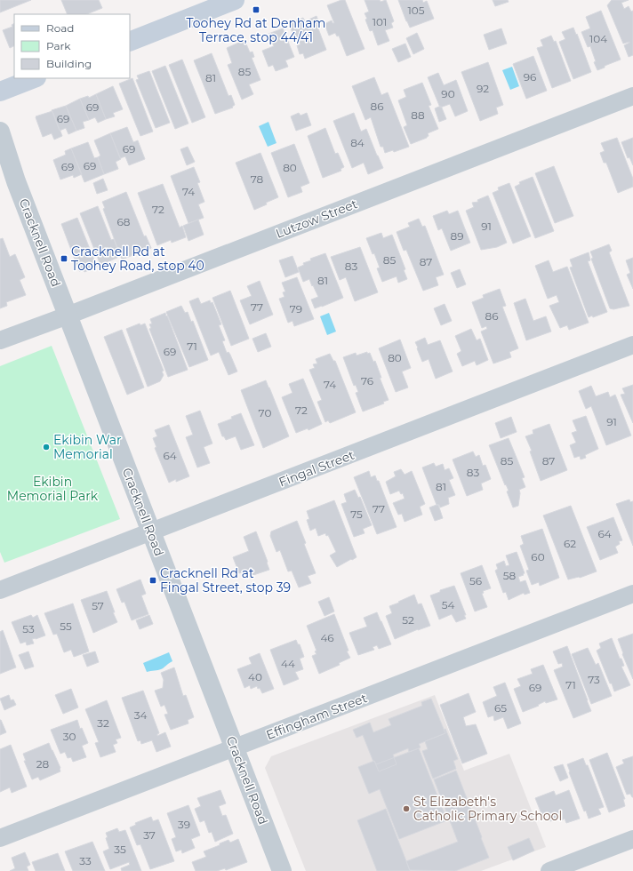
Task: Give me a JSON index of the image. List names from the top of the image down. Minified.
{"streets":{"street":["Lutzow Street","Cracknell Road","Fingal Street","Effingham Street"]},"crossings":[["Lutzow Street","Cracknell Road"],["Cracknell Road","Fingal Street"],["Cracknell Road","Effingham Street"]],"parks":["Ekibin Memorial Park"],"places":{"transit":["Toohey Rd at Denham Terrace, stop 44/41","Cracknell Rd at Toohey Road, stop 40","Cracknell Rd at Fingal Street, stop 39"],"other":["Ekibin War Memorial","St Elizabeth's Catholic Primary School"]},"house_numbers":["105","101","104","85","96","81","92","90","86","69","88","69","84","69","69","69","80","78","74","72","68","91","89","85","87","83","81","77","79","86","71","69","80","76","74","72","70","91","64","85","87","83","81","77","75","64","62","60","58","56","54","57","52","55","53","46","44","40","73","71","69","65","34","32","30","28","39","37","35","33"],"legend":["Road","Park","Building"]}
